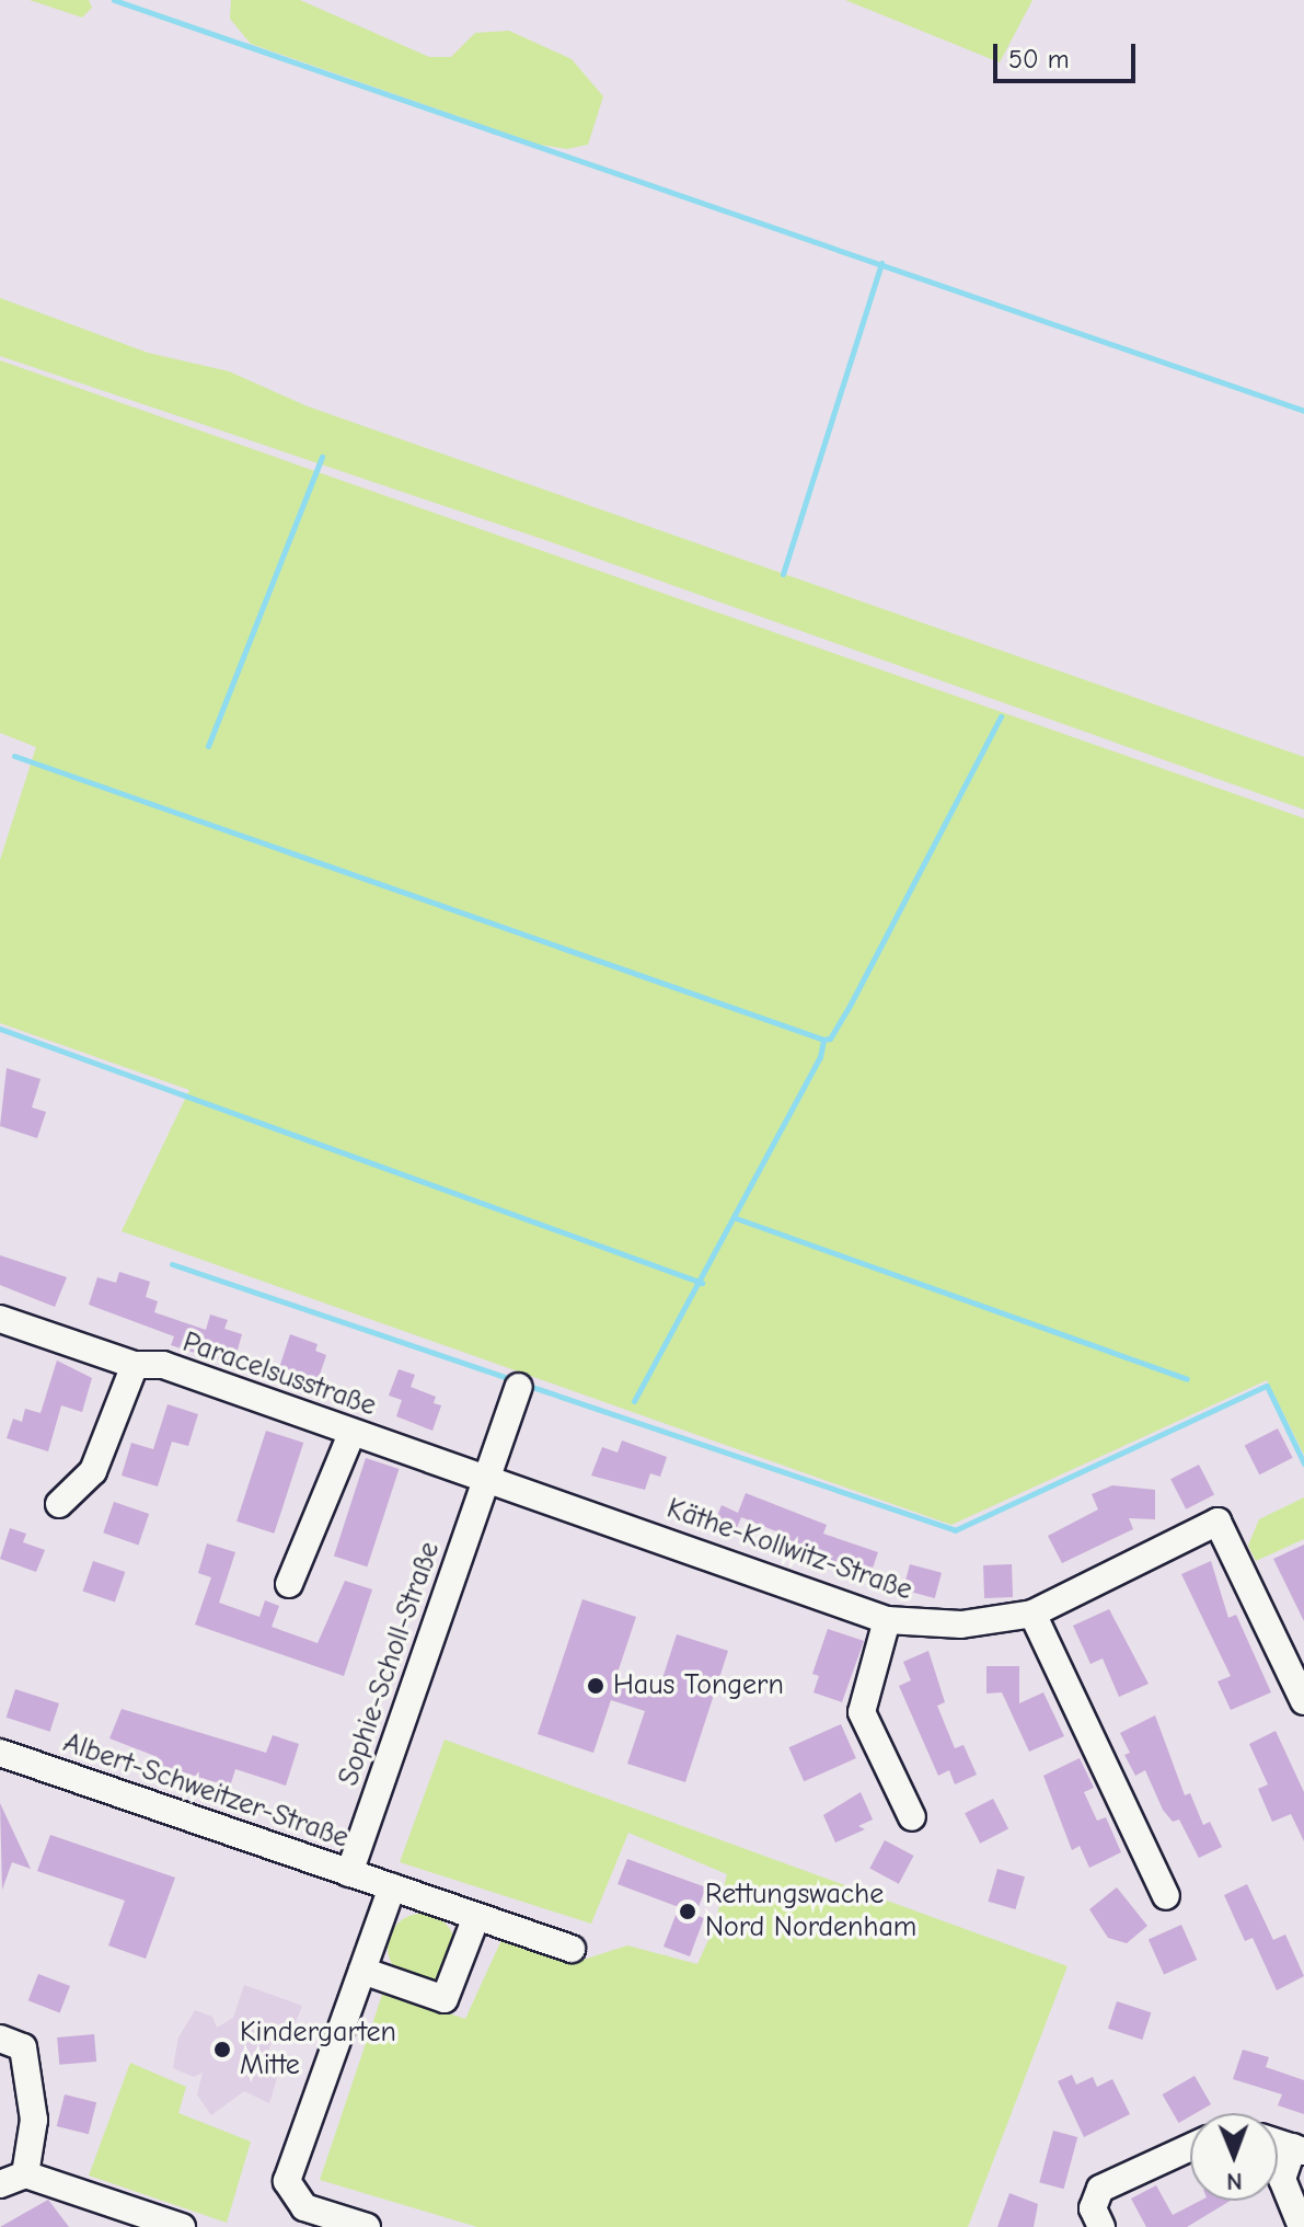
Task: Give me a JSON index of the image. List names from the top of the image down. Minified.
{"streets":{"street":["Paracelsusstraße","Käthe-Kollwitz-Straße","Sophie-Scholl-Straße","Albert-Schweitzer-Straße"]},"crossings":[["Paracelsusstraße","Käthe-Kollwitz-Straße"],["Paracelsusstraße","Sophie-Scholl-Straße"],["Käthe-Kollwitz-Straße","Sophie-Scholl-Straße"],["Sophie-Scholl-Straße","Albert-Schweitzer-Straße"]],"places":["Haus Tongern","Rettungswache Nord Nordenham","Kindergarten Mitte"],"scale_bar":"50 m","north":"bottom"}
